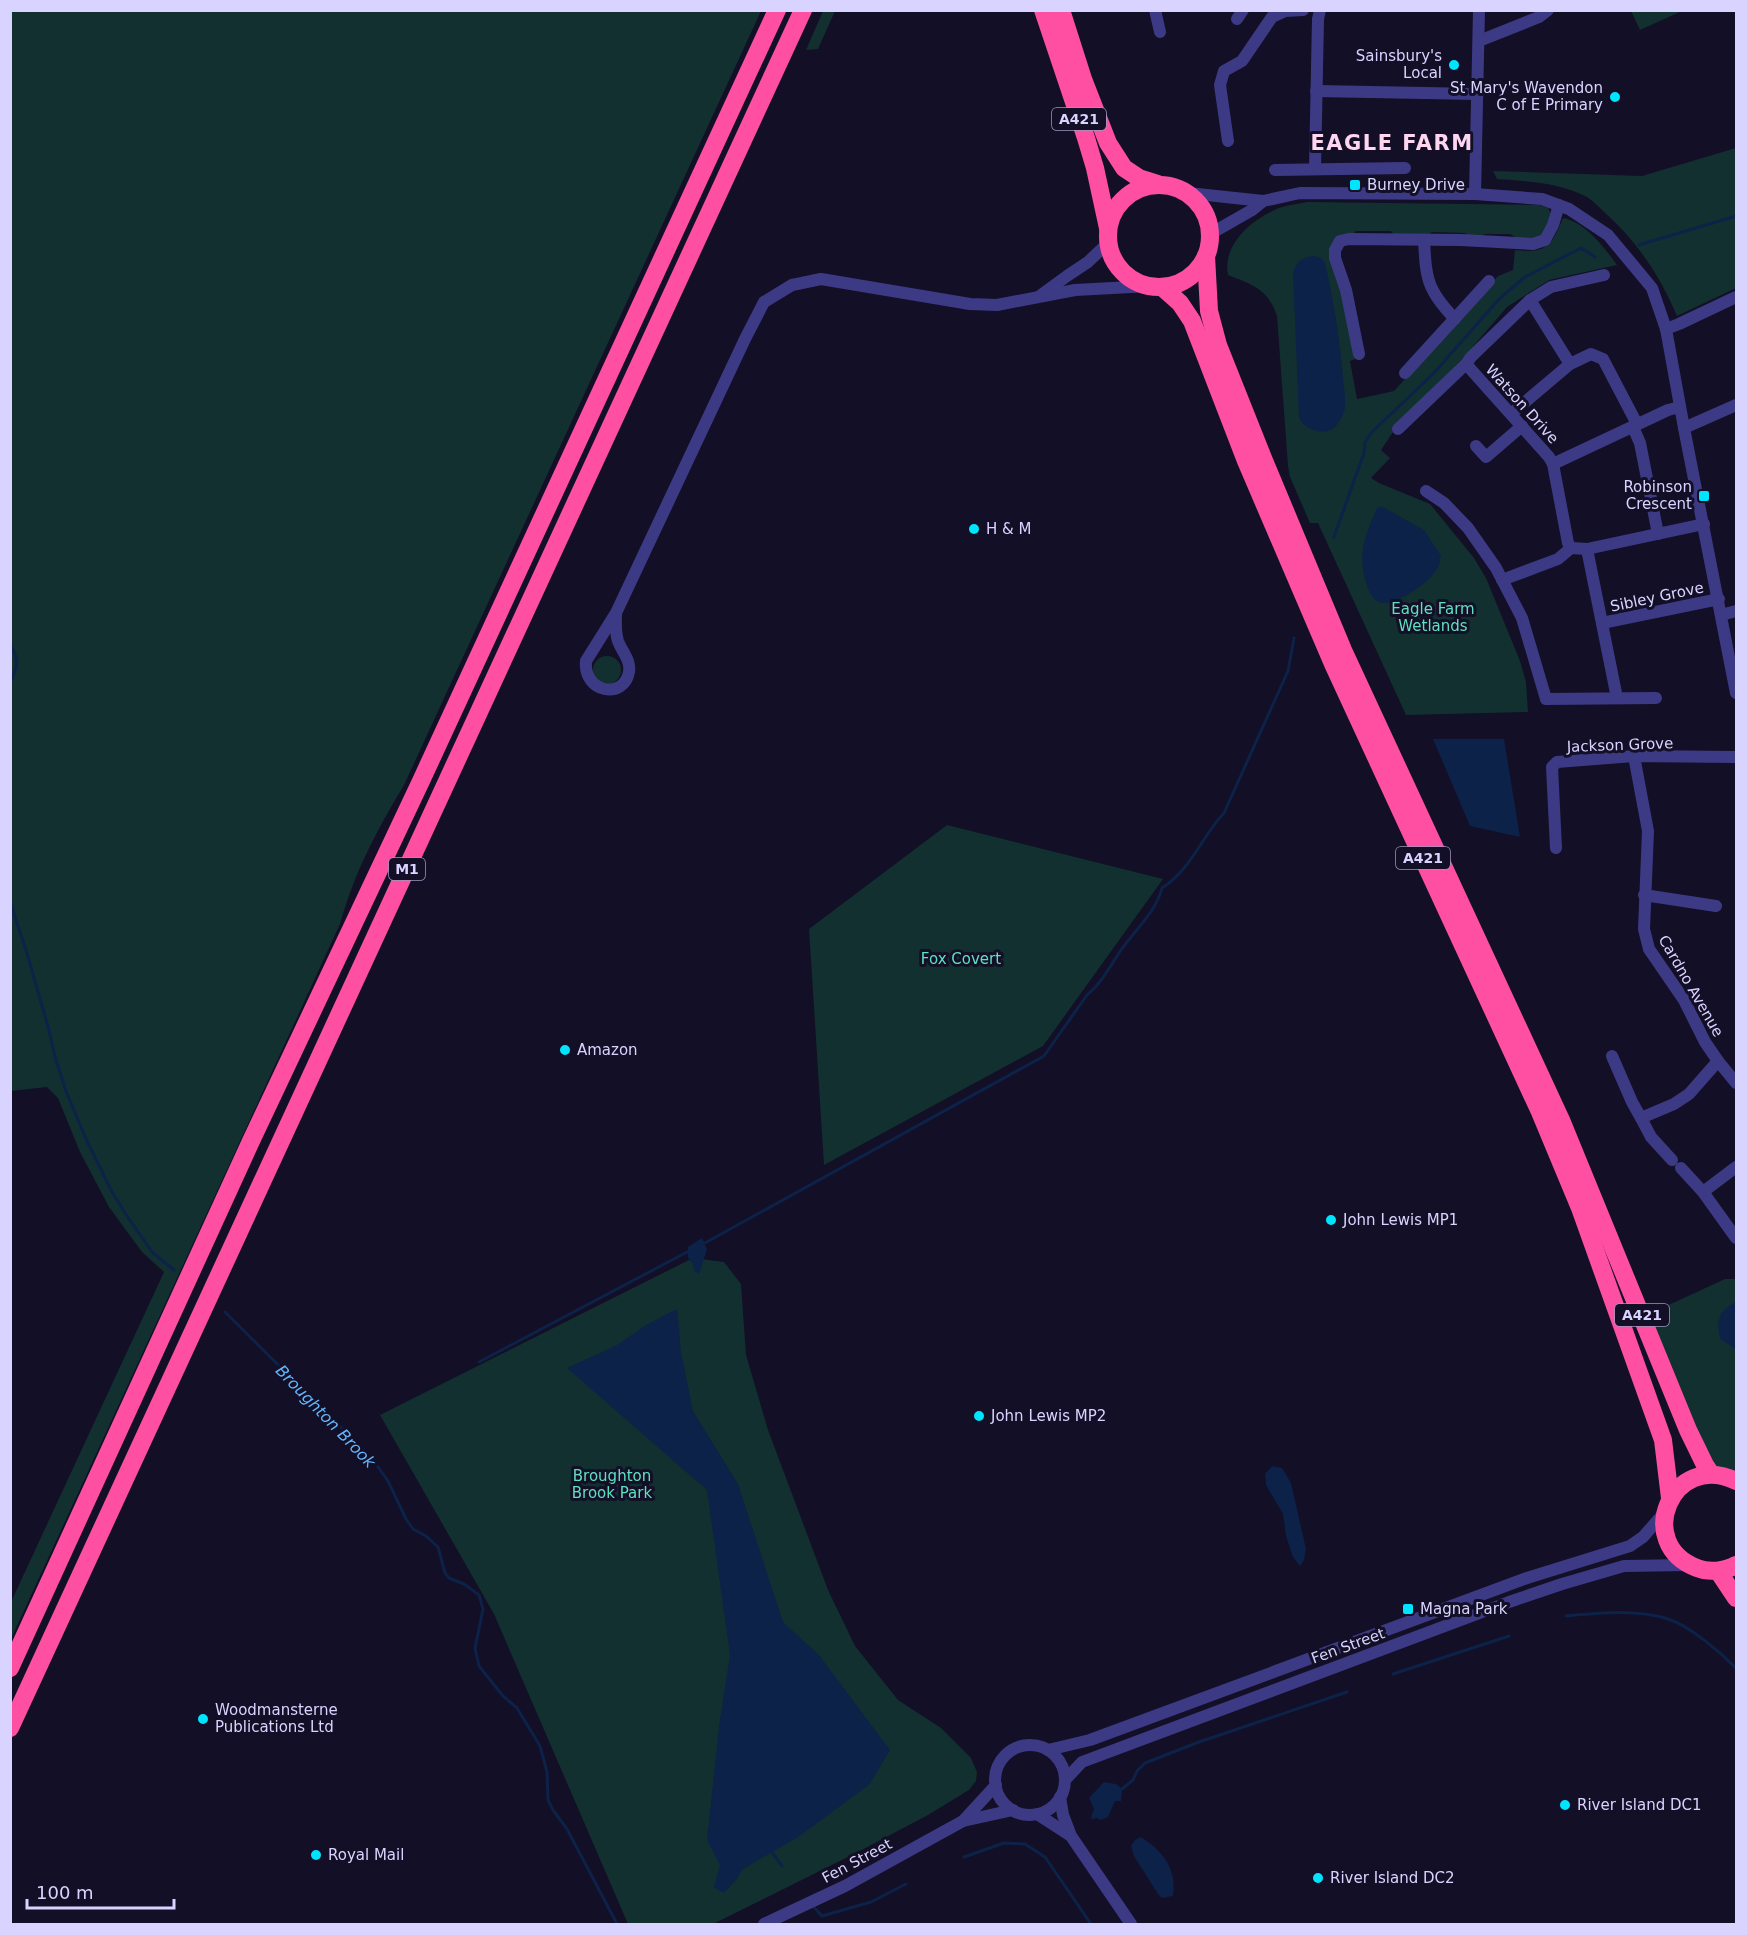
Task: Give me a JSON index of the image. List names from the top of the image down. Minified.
{"streets":{"highway":["A421","M1"],"street":["Watson Drive","Sibley Grove","Jackson Grove","Cardno Avenue","Fen Street"]},"crossings":[["A421","Fen Street"],["Jackson Grove","Cardno Avenue"]],"districts":["EAGLE FARM"],"water":["Broughton Brook"],"parks":["Eagle Farm Wetlands","Fox Covert","Broughton Brook Park"],"places":{"other":["Sainsbury's Local","St Mary's Wavendon C of E Primary","H & M","Amazon","John Lewis MP1","John Lewis MP2","Woodmansterne Publications Ltd","River Island DC1","Royal Mail","River Island DC2"],"transit":["Burney Drive","Robinson Crescent","Magna Park"]},"scale_bar":"100 m"}
